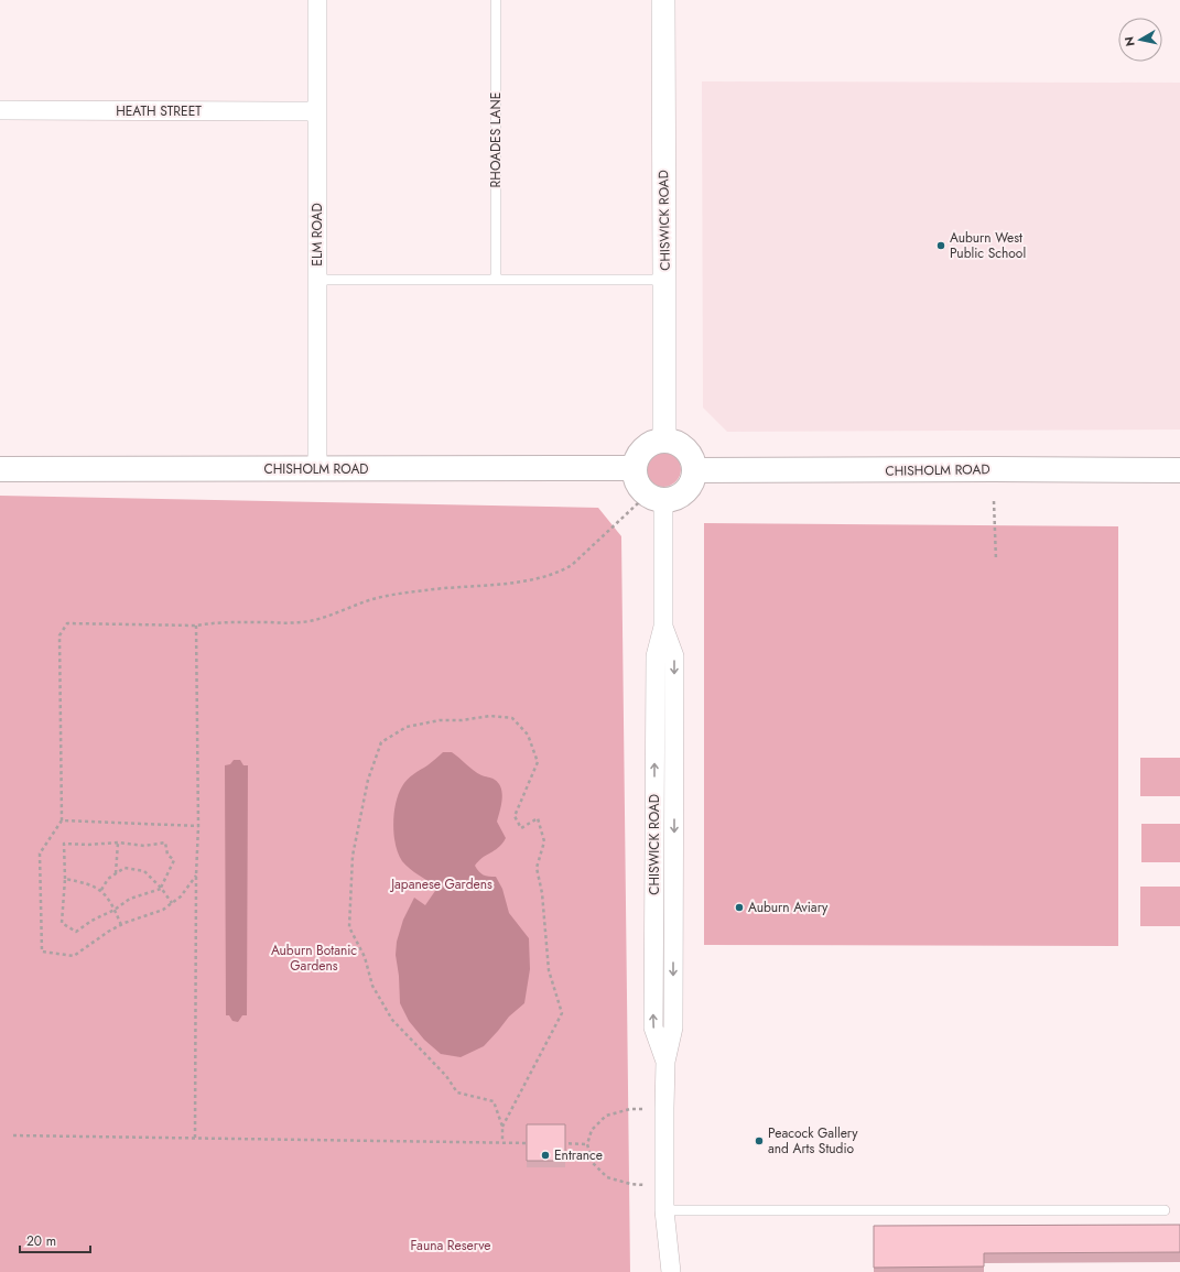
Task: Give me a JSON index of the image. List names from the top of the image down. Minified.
{"streets":{"main road":["CHISHOLM ROAD"],"street":["HEATH STREET","CHISWICK ROAD","ELM ROAD"],"lane":["RHOADES LANE"]},"crossings":[["HEATH STREET","ELM ROAD"],["CHISWICK ROAD","CHISHOLM ROAD"],["ELM ROAD","CHISHOLM ROAD"]],"parks":["Japanese Gardens","Auburn Botanic Gardens","Fauna Reserve"],"places":["Auburn West Public School","Auburn Aviary","Peacock Gallery and Arts Studio","Entrance"],"scale_bar":"20 m","north":"left"}
